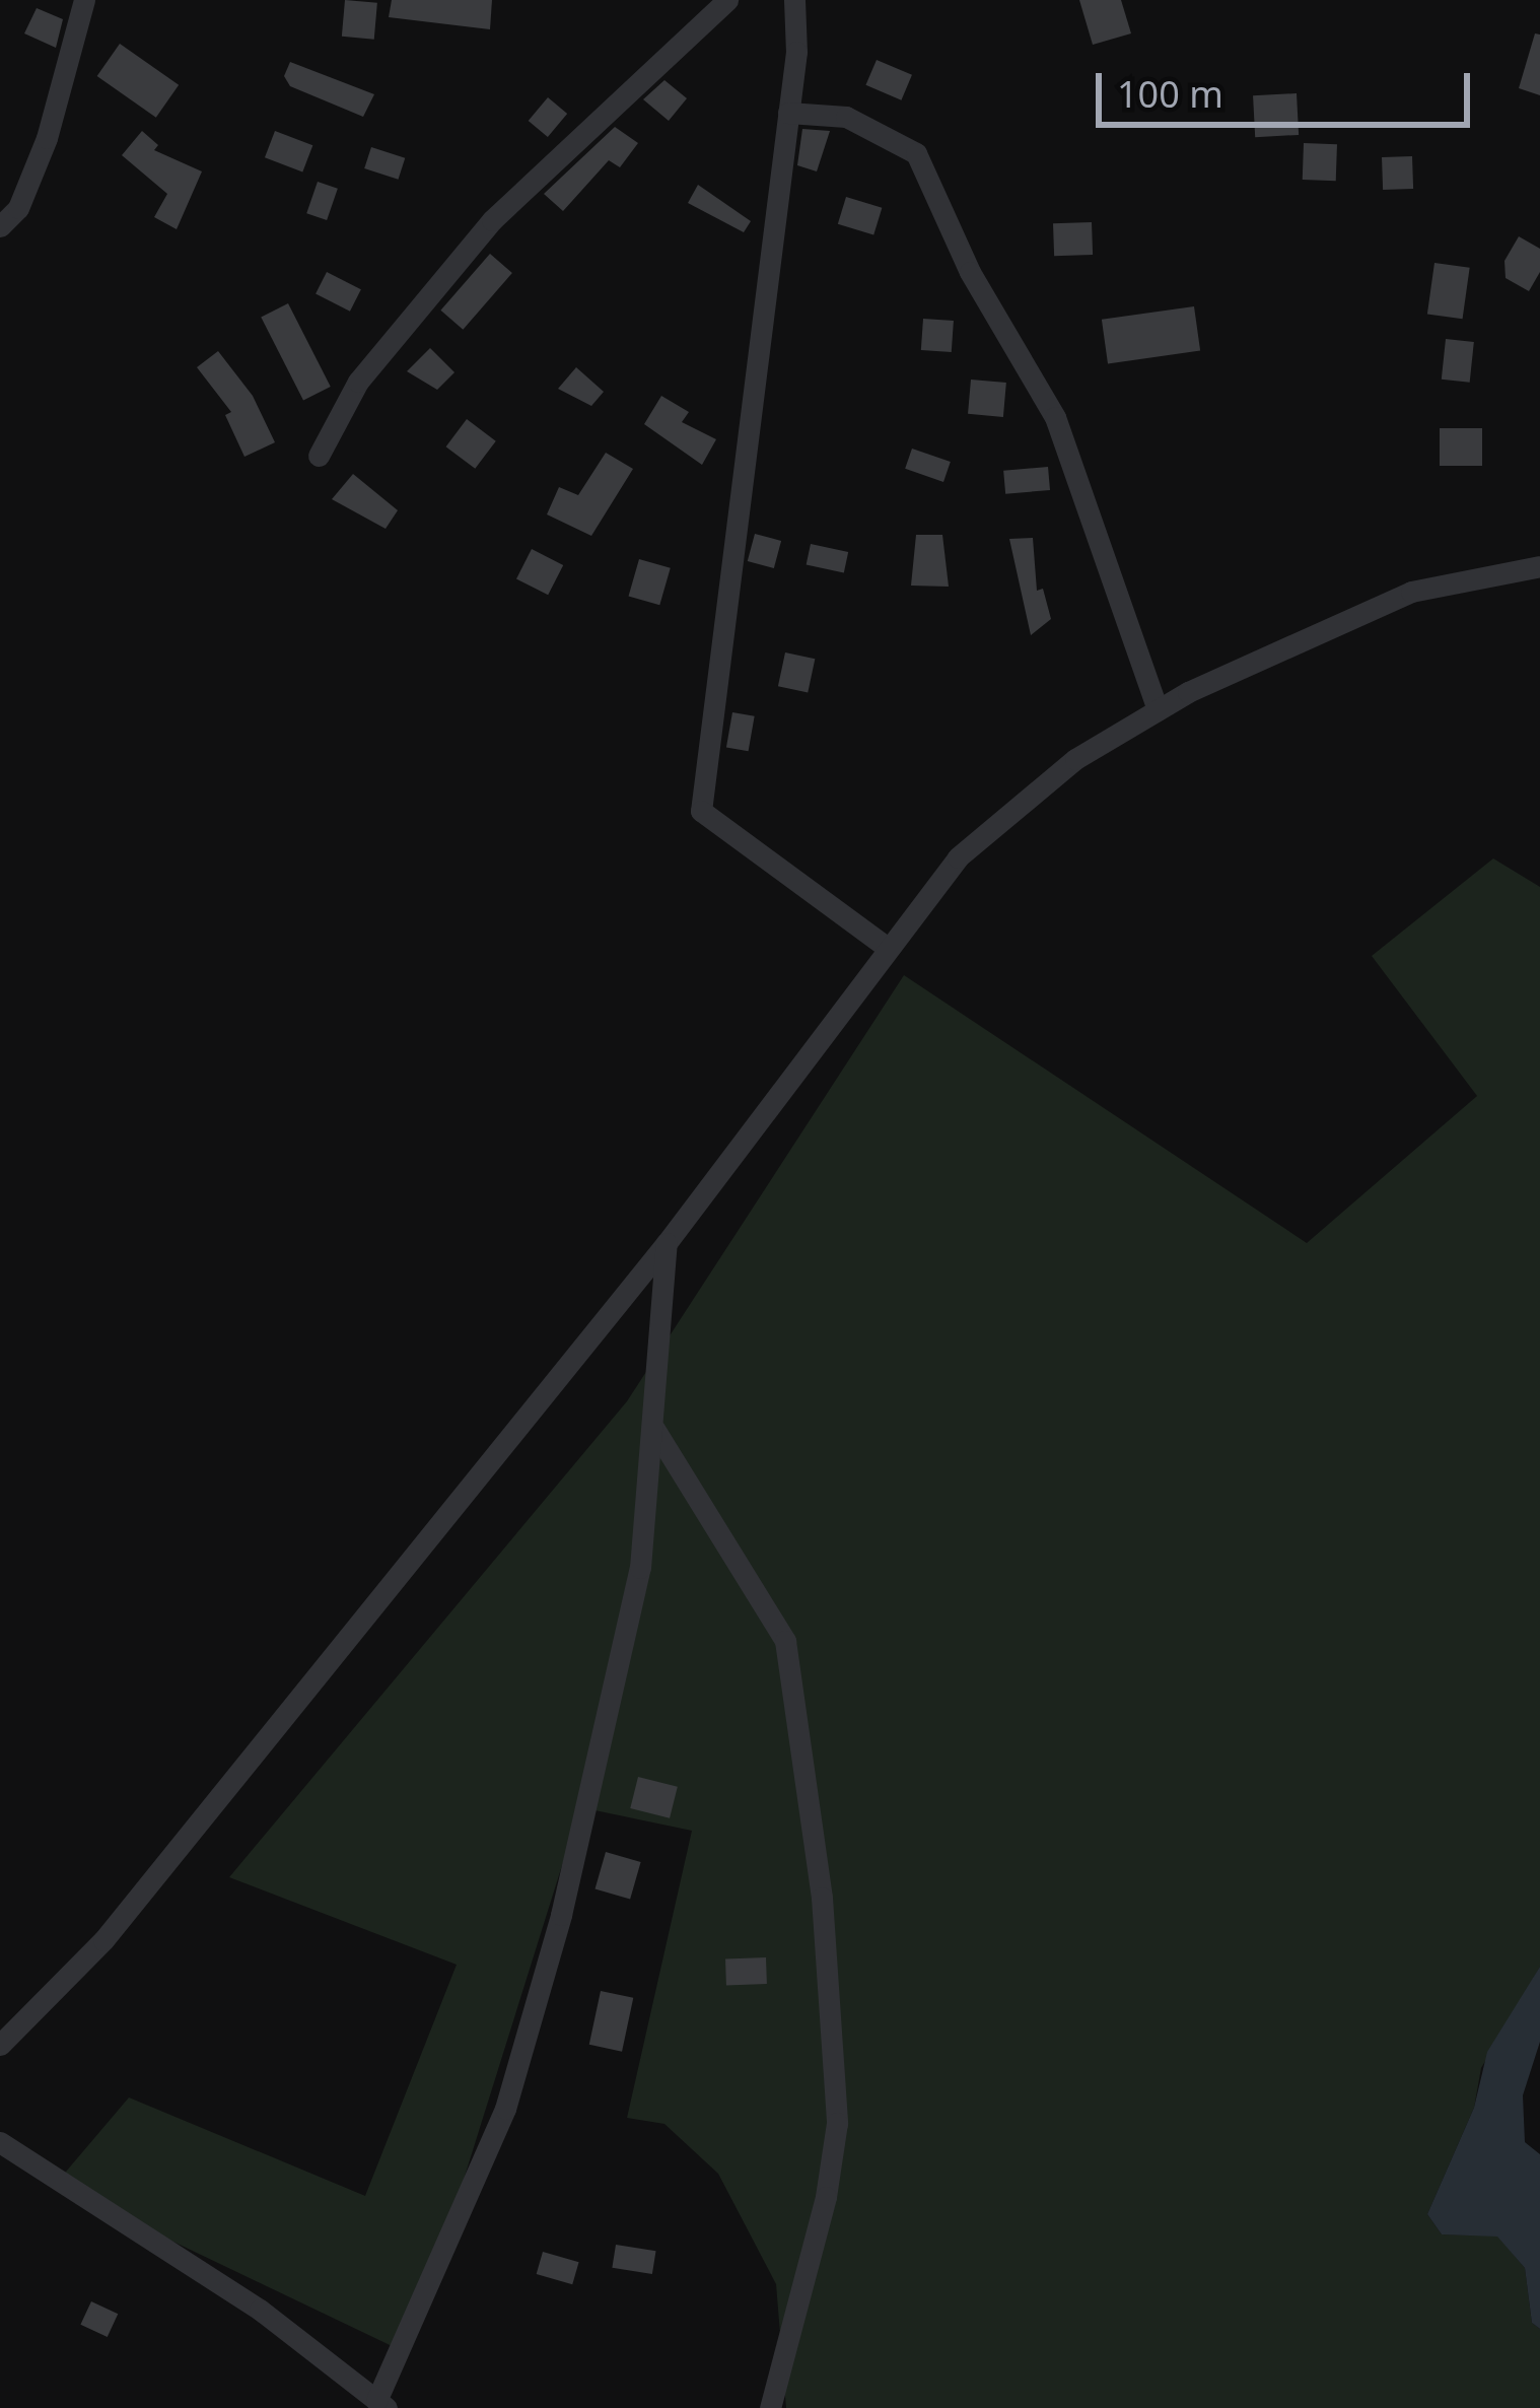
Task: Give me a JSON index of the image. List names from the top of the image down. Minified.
{"scale_bar":"100 m"}
